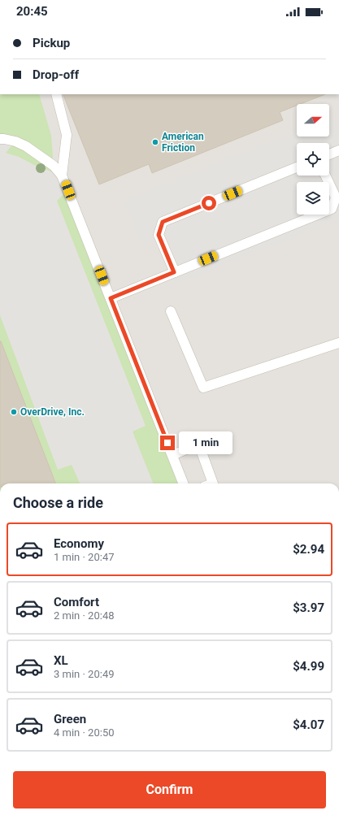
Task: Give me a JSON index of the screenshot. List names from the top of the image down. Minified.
{"places":["American Friction","OverDrive, Inc."],"north":"right","page":{"status":"20:45","banner":["Pickup","Drop-off"],"bubble":"1 min","heading":"Choose a ride","list":[{"name":"Economy","note":"1 min · 20:47","value":"$2.94"},{"name":"Comfort","note":"2 min · 20:48","value":"$3.97"},{"name":"XL","note":"3 min · 20:49","value":"$4.99"},{"name":"Green","note":"4 min · 20:50","value":"$4.07"}],"buttons":"Confirm"}}
